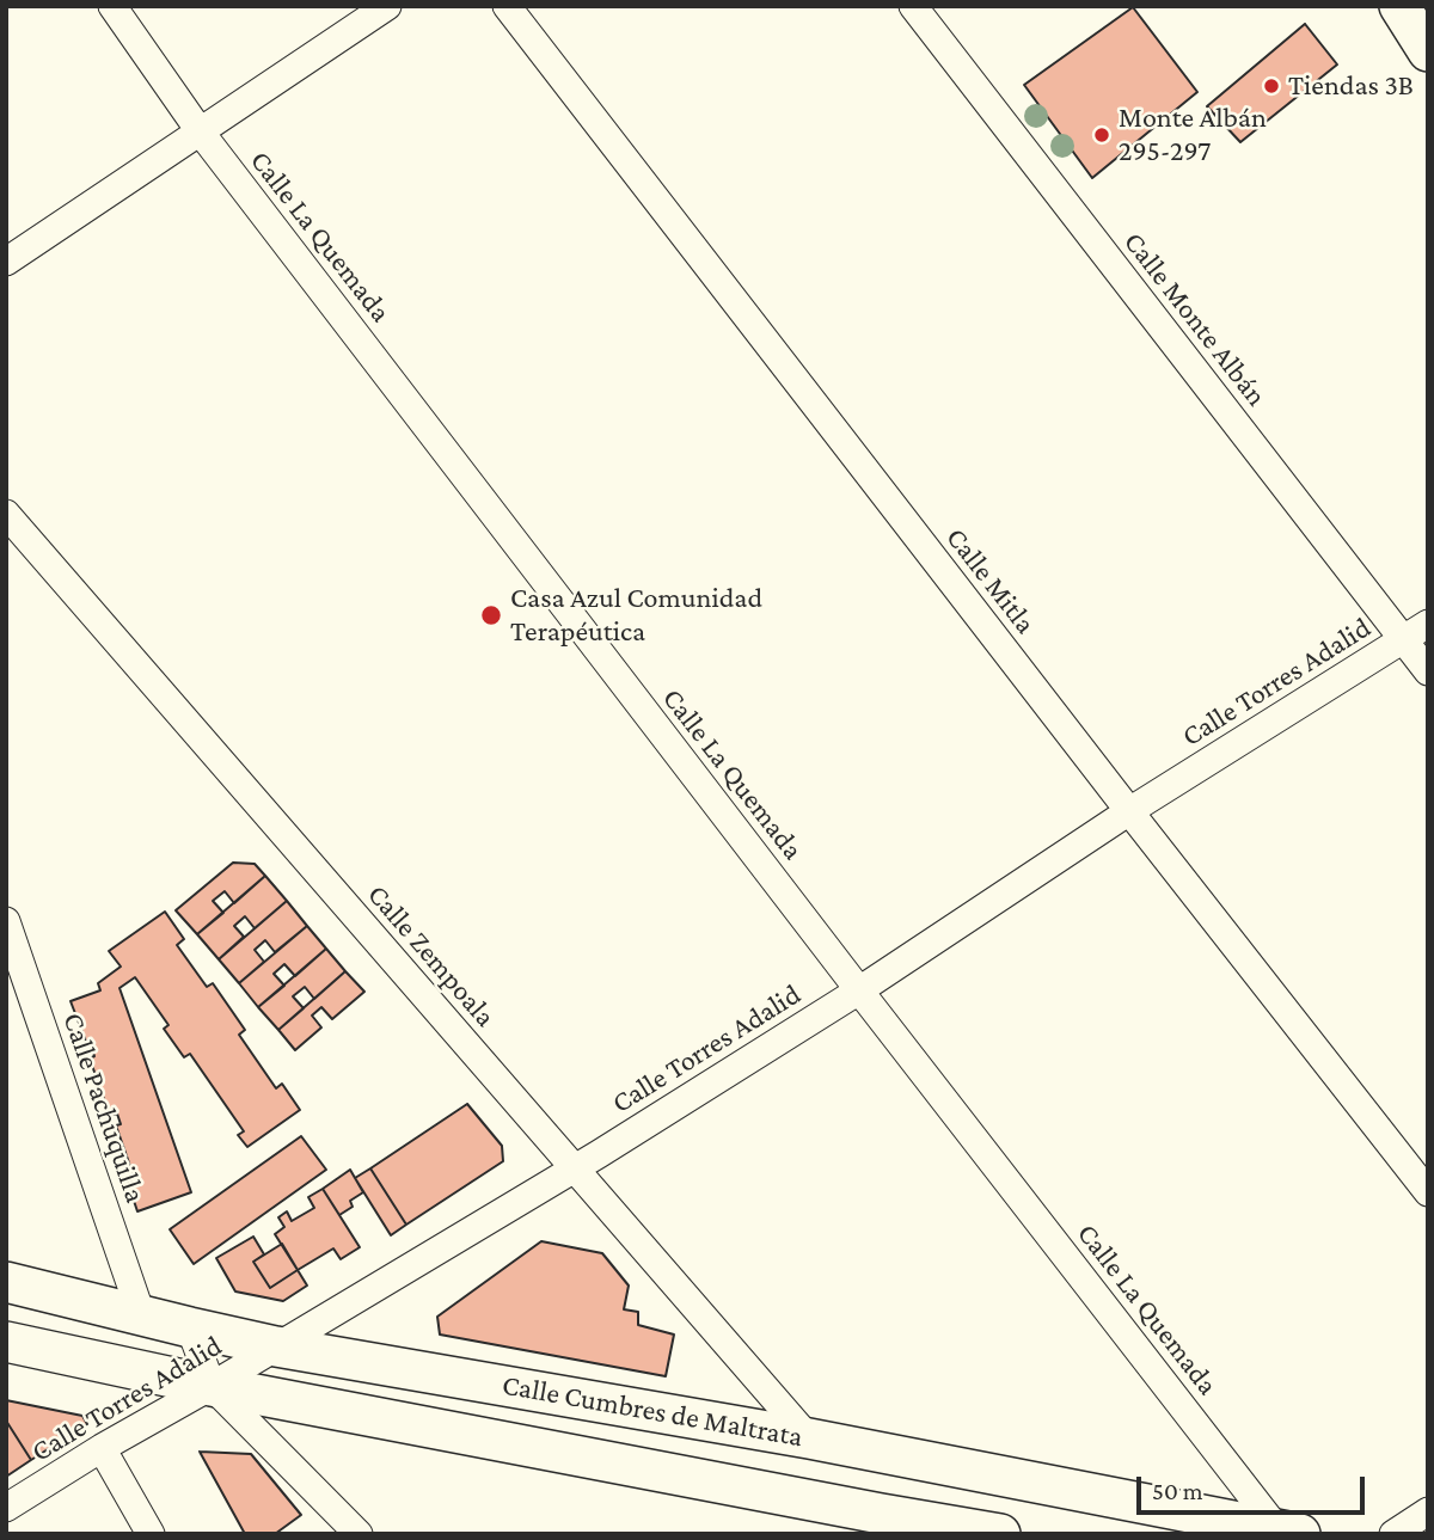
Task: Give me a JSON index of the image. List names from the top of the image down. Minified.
{"streets":{"main road":["Calle Cumbres de Maltrata"],"street":["Calle La Quemada","Calle Monte Albán","Calle Mitla","Calle Torres Adalid","Calle Zempoala","Calle Pachuquilla"]},"crossings":[["Calle La Quemada","Calle Torres Adalid"],["Calle La Quemada","Calle Cumbres de Maltrata"],["Calle Monte Albán","Calle Torres Adalid"],["Calle Mitla","Calle Torres Adalid"],["Calle Torres Adalid","Calle Zempoala"],["Calle Torres Adalid","Calle Cumbres de Maltrata"],["Calle Zempoala","Calle Cumbres de Maltrata"],["Calle Pachuquilla","Calle Cumbres de Maltrata"]],"places":["Tiendas 3B","Monte Albán 295-297","Casa Azul Comunidad Terapéutica"],"scale_bar":"50 m"}
